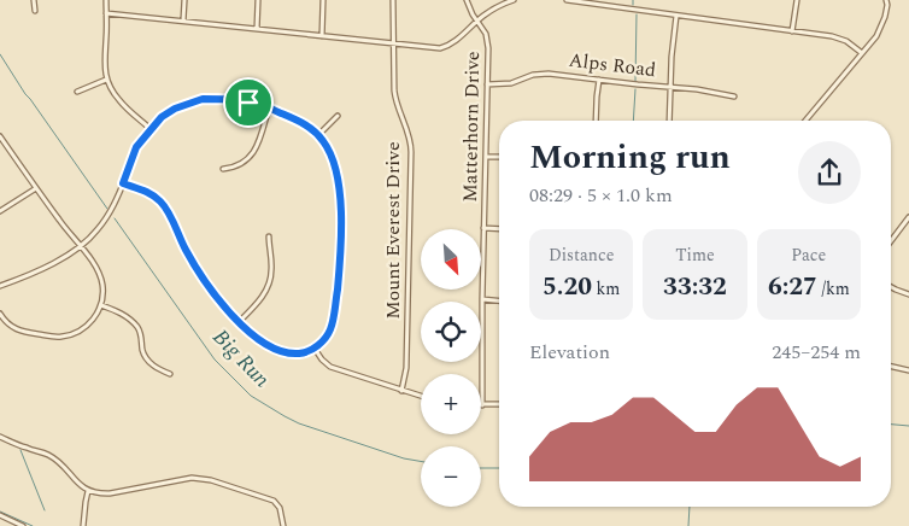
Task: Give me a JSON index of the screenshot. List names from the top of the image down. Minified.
{"streets":{"street":["Alps Road","Matterhorn Drive","Mount Everest Drive"]},"crossings":[["Alps Road","Matterhorn Drive"]],"water":["Big Run"],"north":"bottom right","page":{"heading":["Morning run","08:29 · 5 × 1.0 km"],"stats":[["Distance","5.20 km"],["Time","33:32"],["Pace","6:27 /km"]],"map_buttons":["+","−"],"chart":["Elevation","245–254 m"]}}
